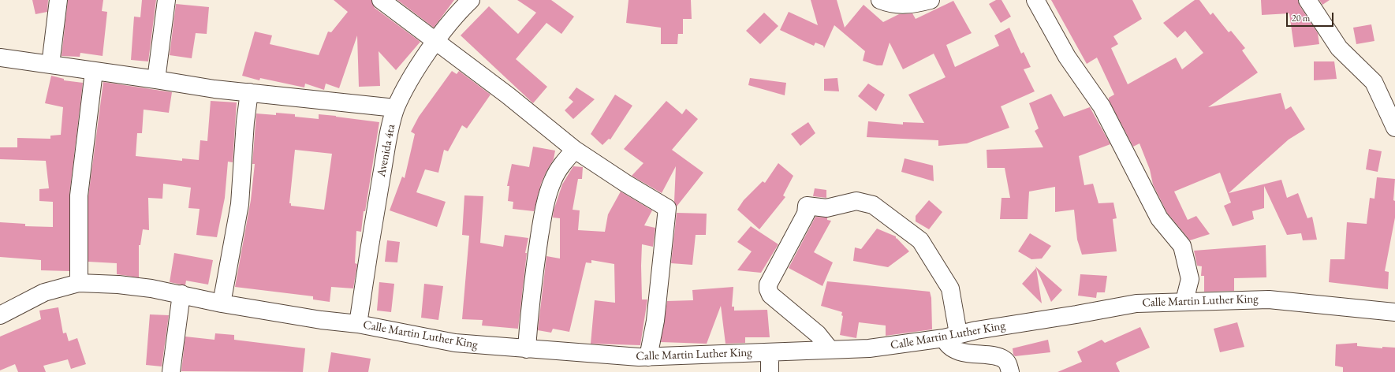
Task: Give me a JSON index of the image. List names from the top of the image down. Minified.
{"streets":{"street":["Avenida 4ta","Calle Martin Luther King"]},"crossings":[["Avenida 4ta","Calle Martin Luther King"]],"scale_bar":"20 m"}
